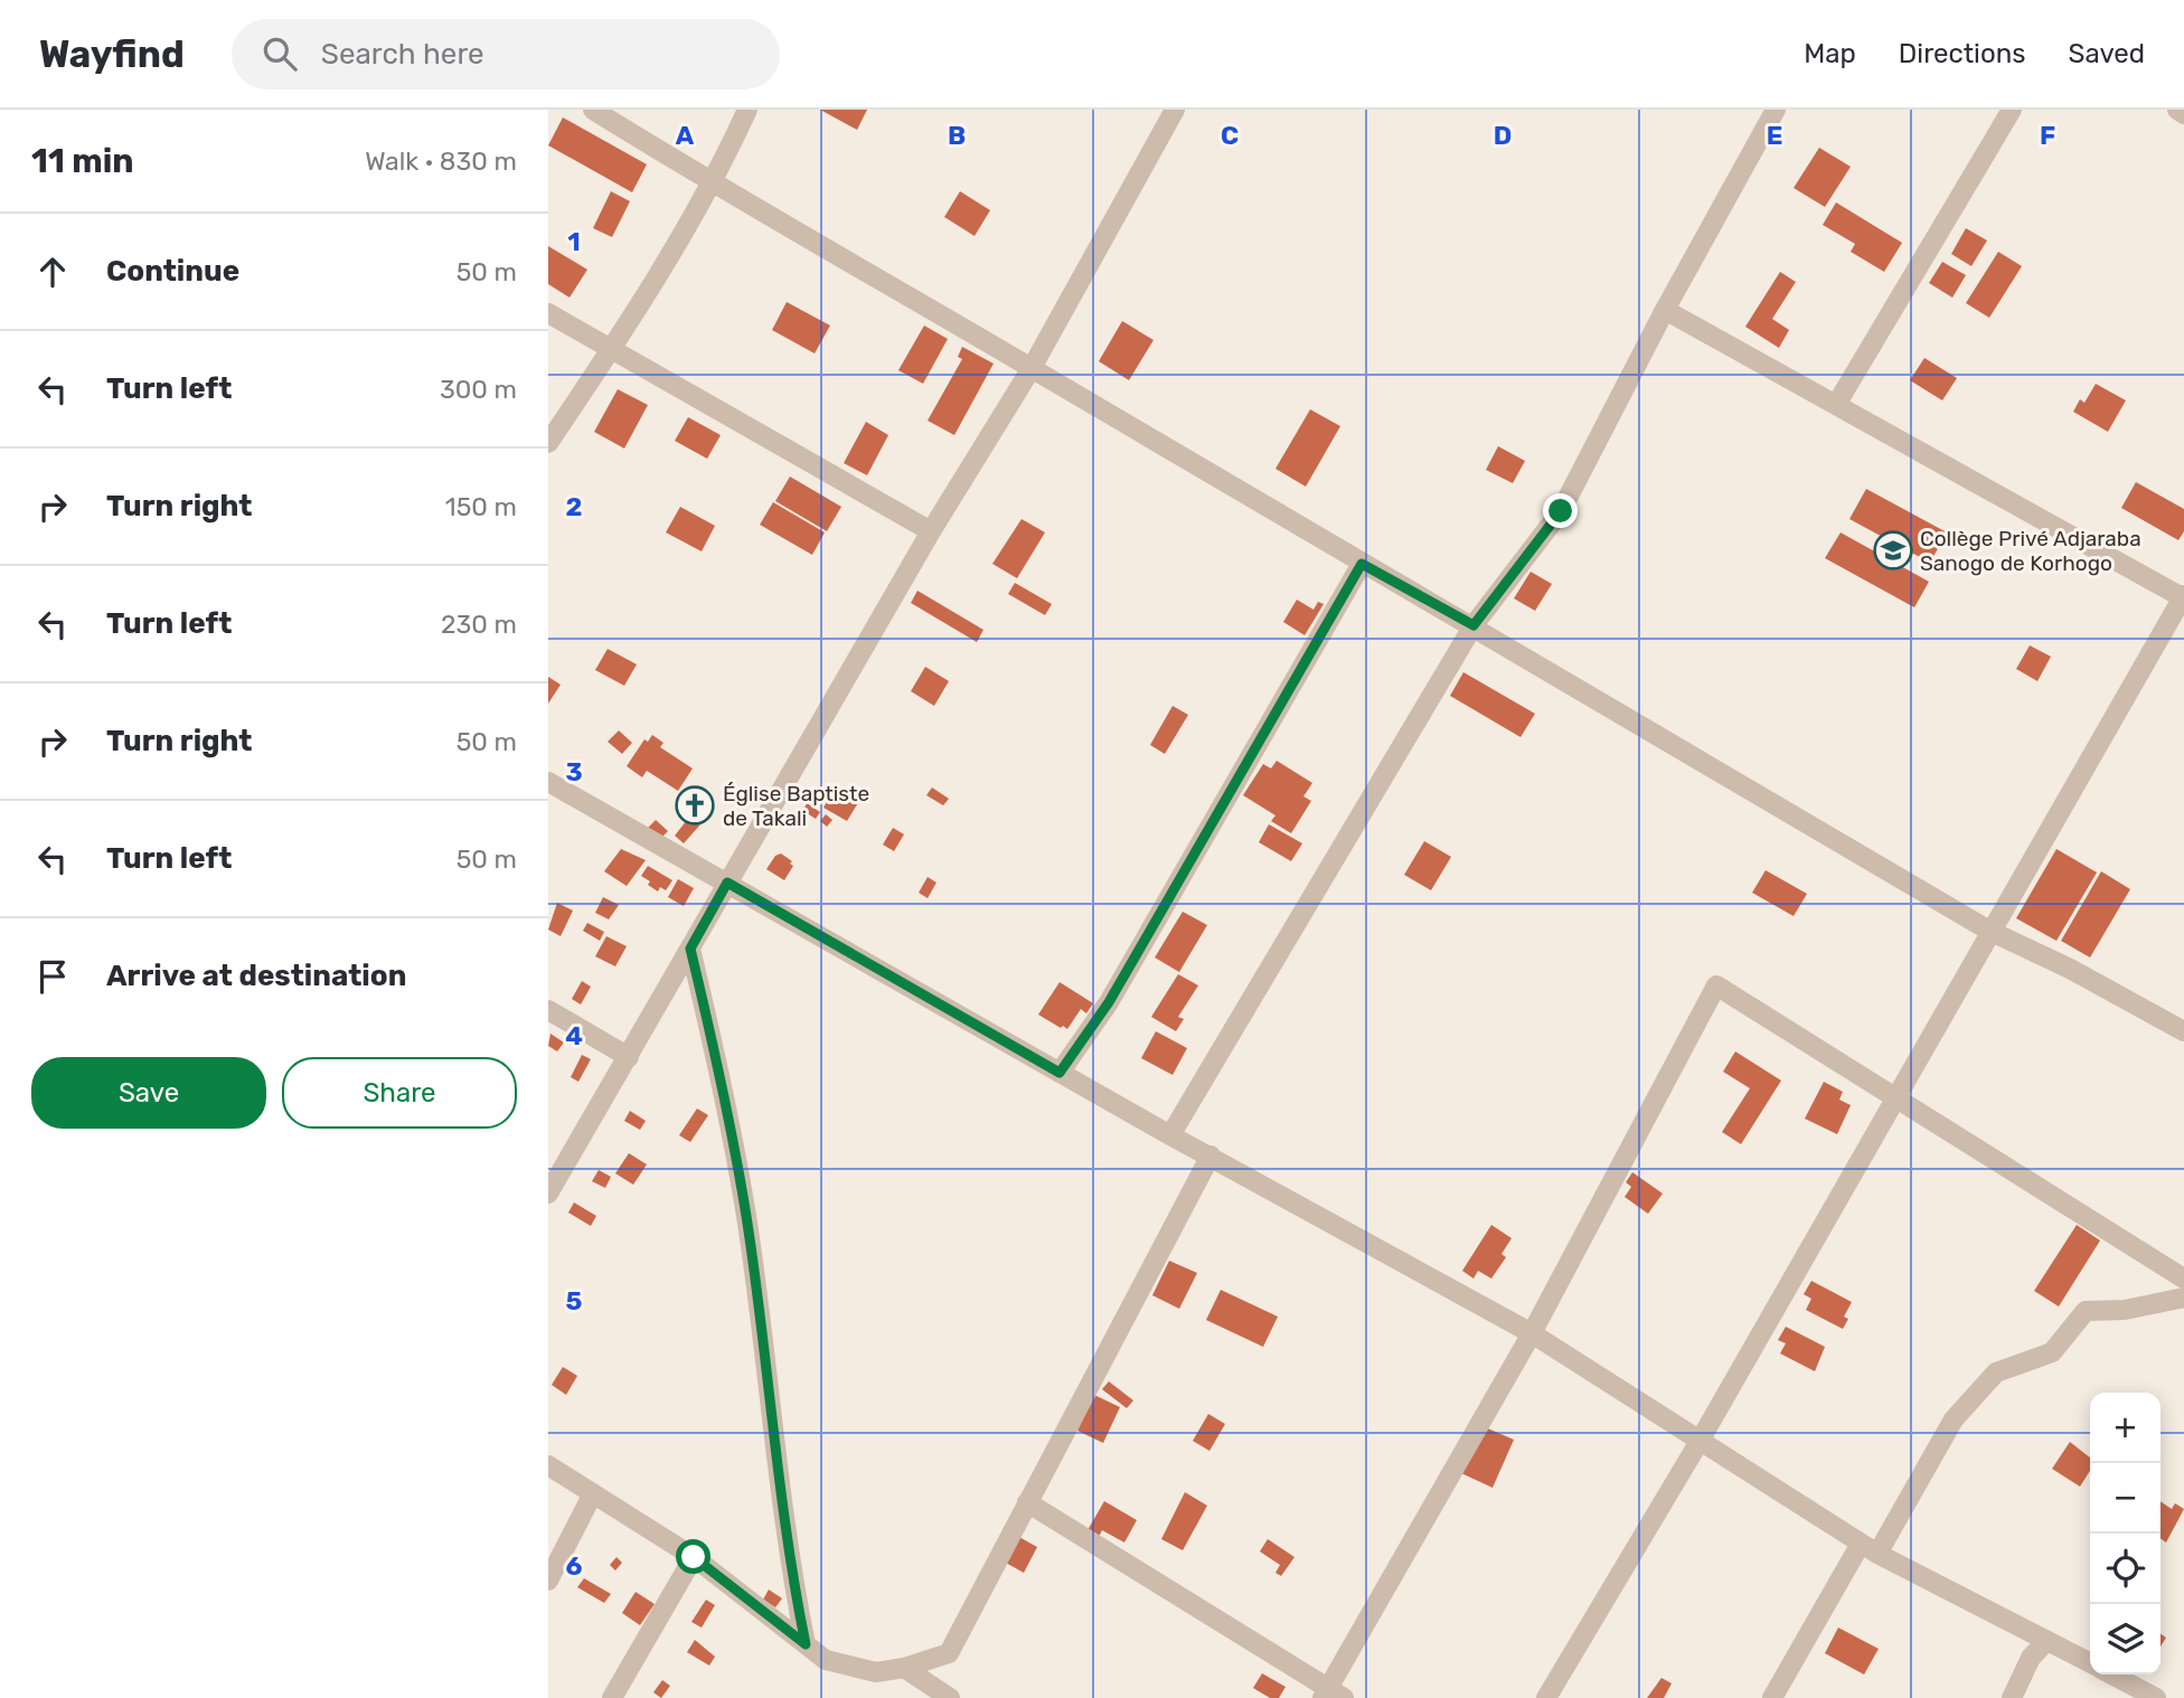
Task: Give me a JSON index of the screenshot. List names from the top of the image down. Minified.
{"places":{"school or university":["Collège Privé Adjaraba Sanogo de Korhogo"],"church":["Église Baptiste de Takali"]},"page":{"header":"Wayfind","search":"Search here","nav":["Map","Directions","Saved"],"heading":["11 min","Walk · 830 m"],"list":[["Continue","50 m"],["Turn left","300 m"],["Turn right","150 m"],["Turn left","230 m"],["Turn right","50 m"],["Turn left","50 m"],"Arrive at destination"],"buttons":["Save","Share"],"map_buttons":["+","−"]},"grid":{"columns":["A","B","C","D","E","F"],"rows":["1","2","3","4","5","6"]}}
